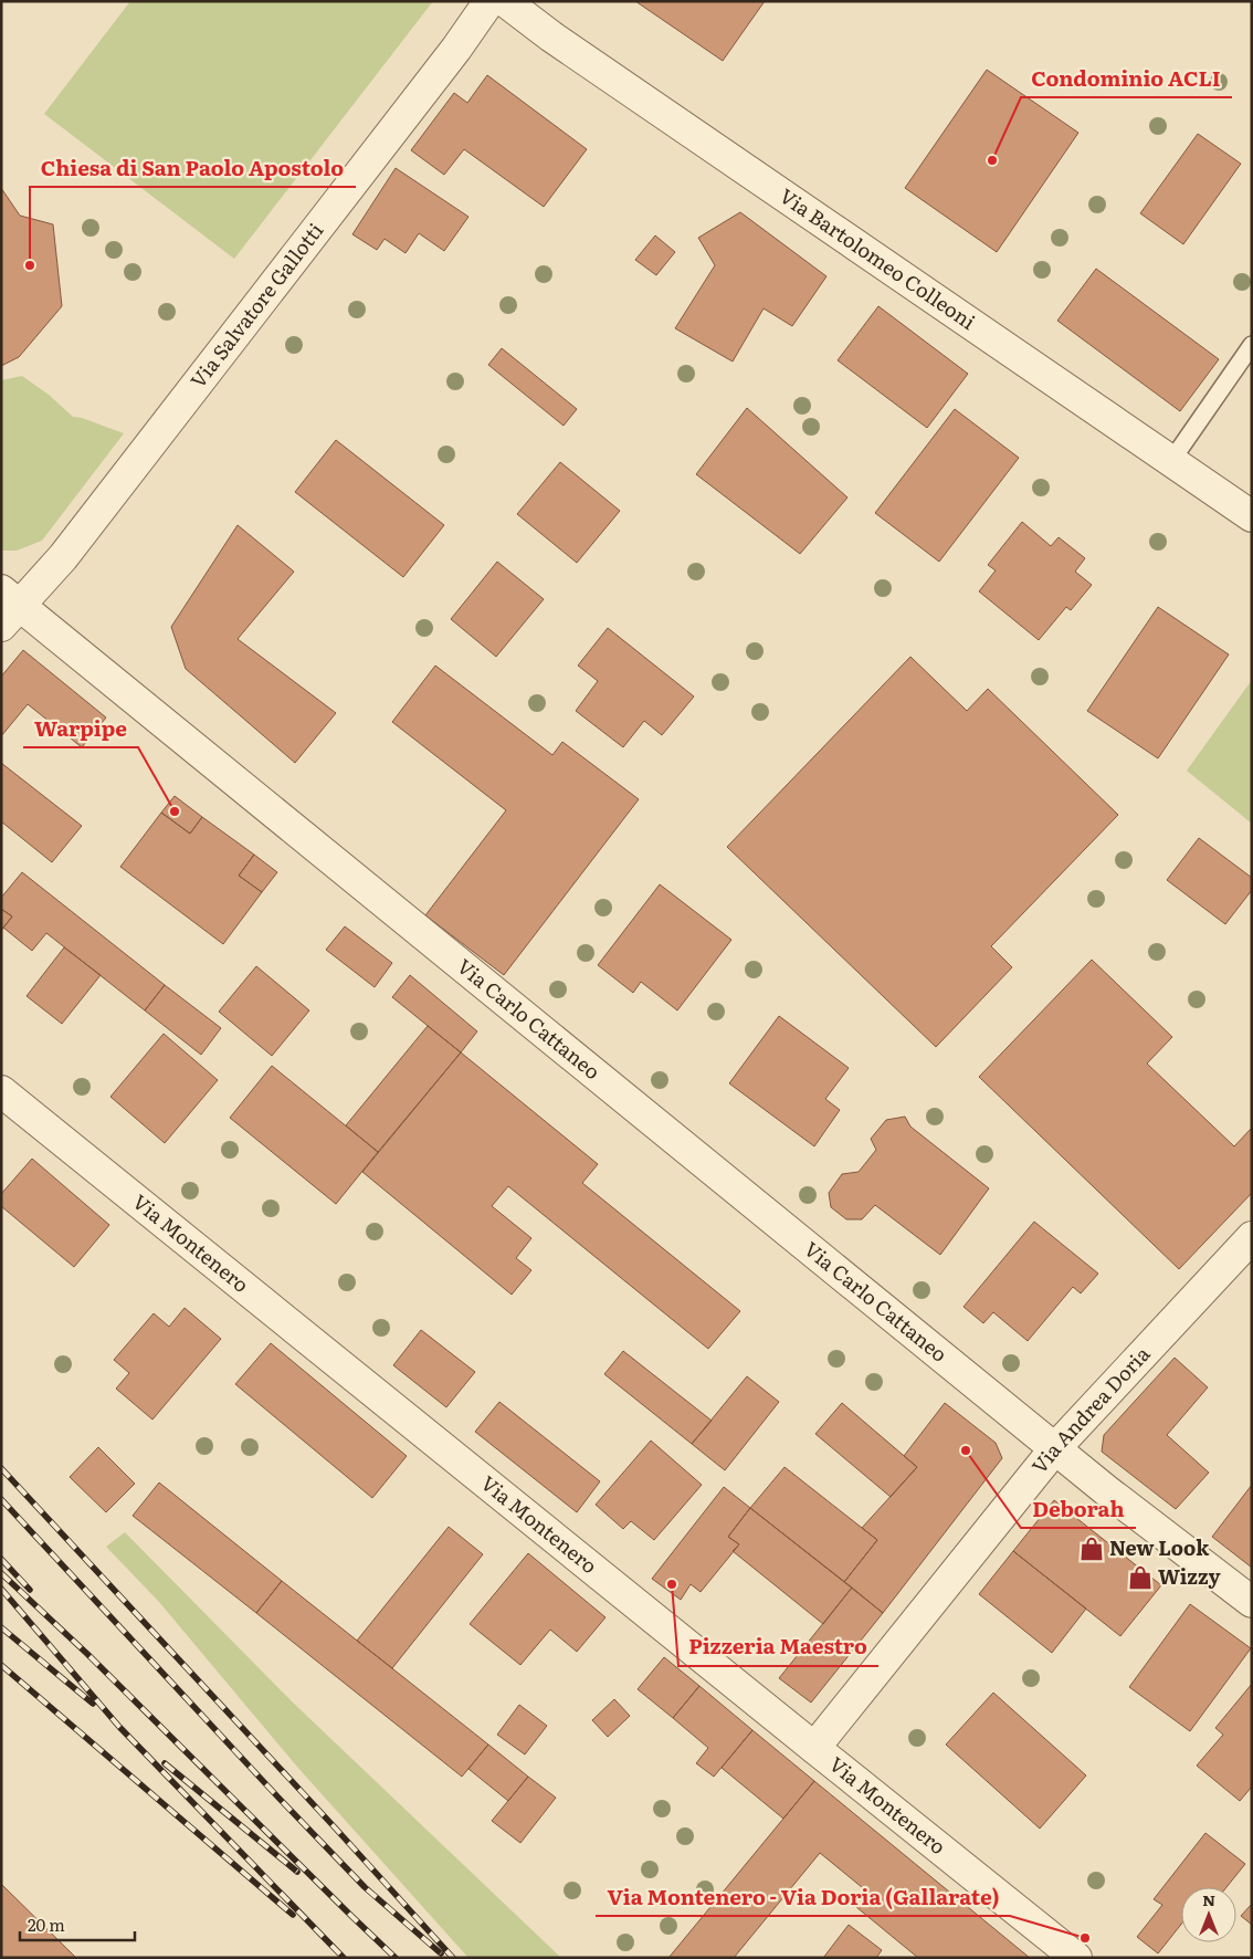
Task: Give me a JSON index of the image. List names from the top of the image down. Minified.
{"streets":{"street":["Via Bartolomeo Colleoni","Via Salvatore Gallotti","Via Carlo Cattaneo","Via Montenero","Via Andrea Doria"]},"crossings":[["Via Salvatore Gallotti","Via Carlo Cattaneo"],["Via Carlo Cattaneo","Via Andrea Doria"],["Via Montenero","Via Andrea Doria"]],"places":{"other":["Condominio ACLI","Chiesa di San Paolo Apostolo","Warpipe","Deborah","Pizzeria Maestro","Via Montenero - Via Doria (Gallarate)"],"shop":["New Look","Wizzy"]},"scale_bar":"20 m","north":"top"}
